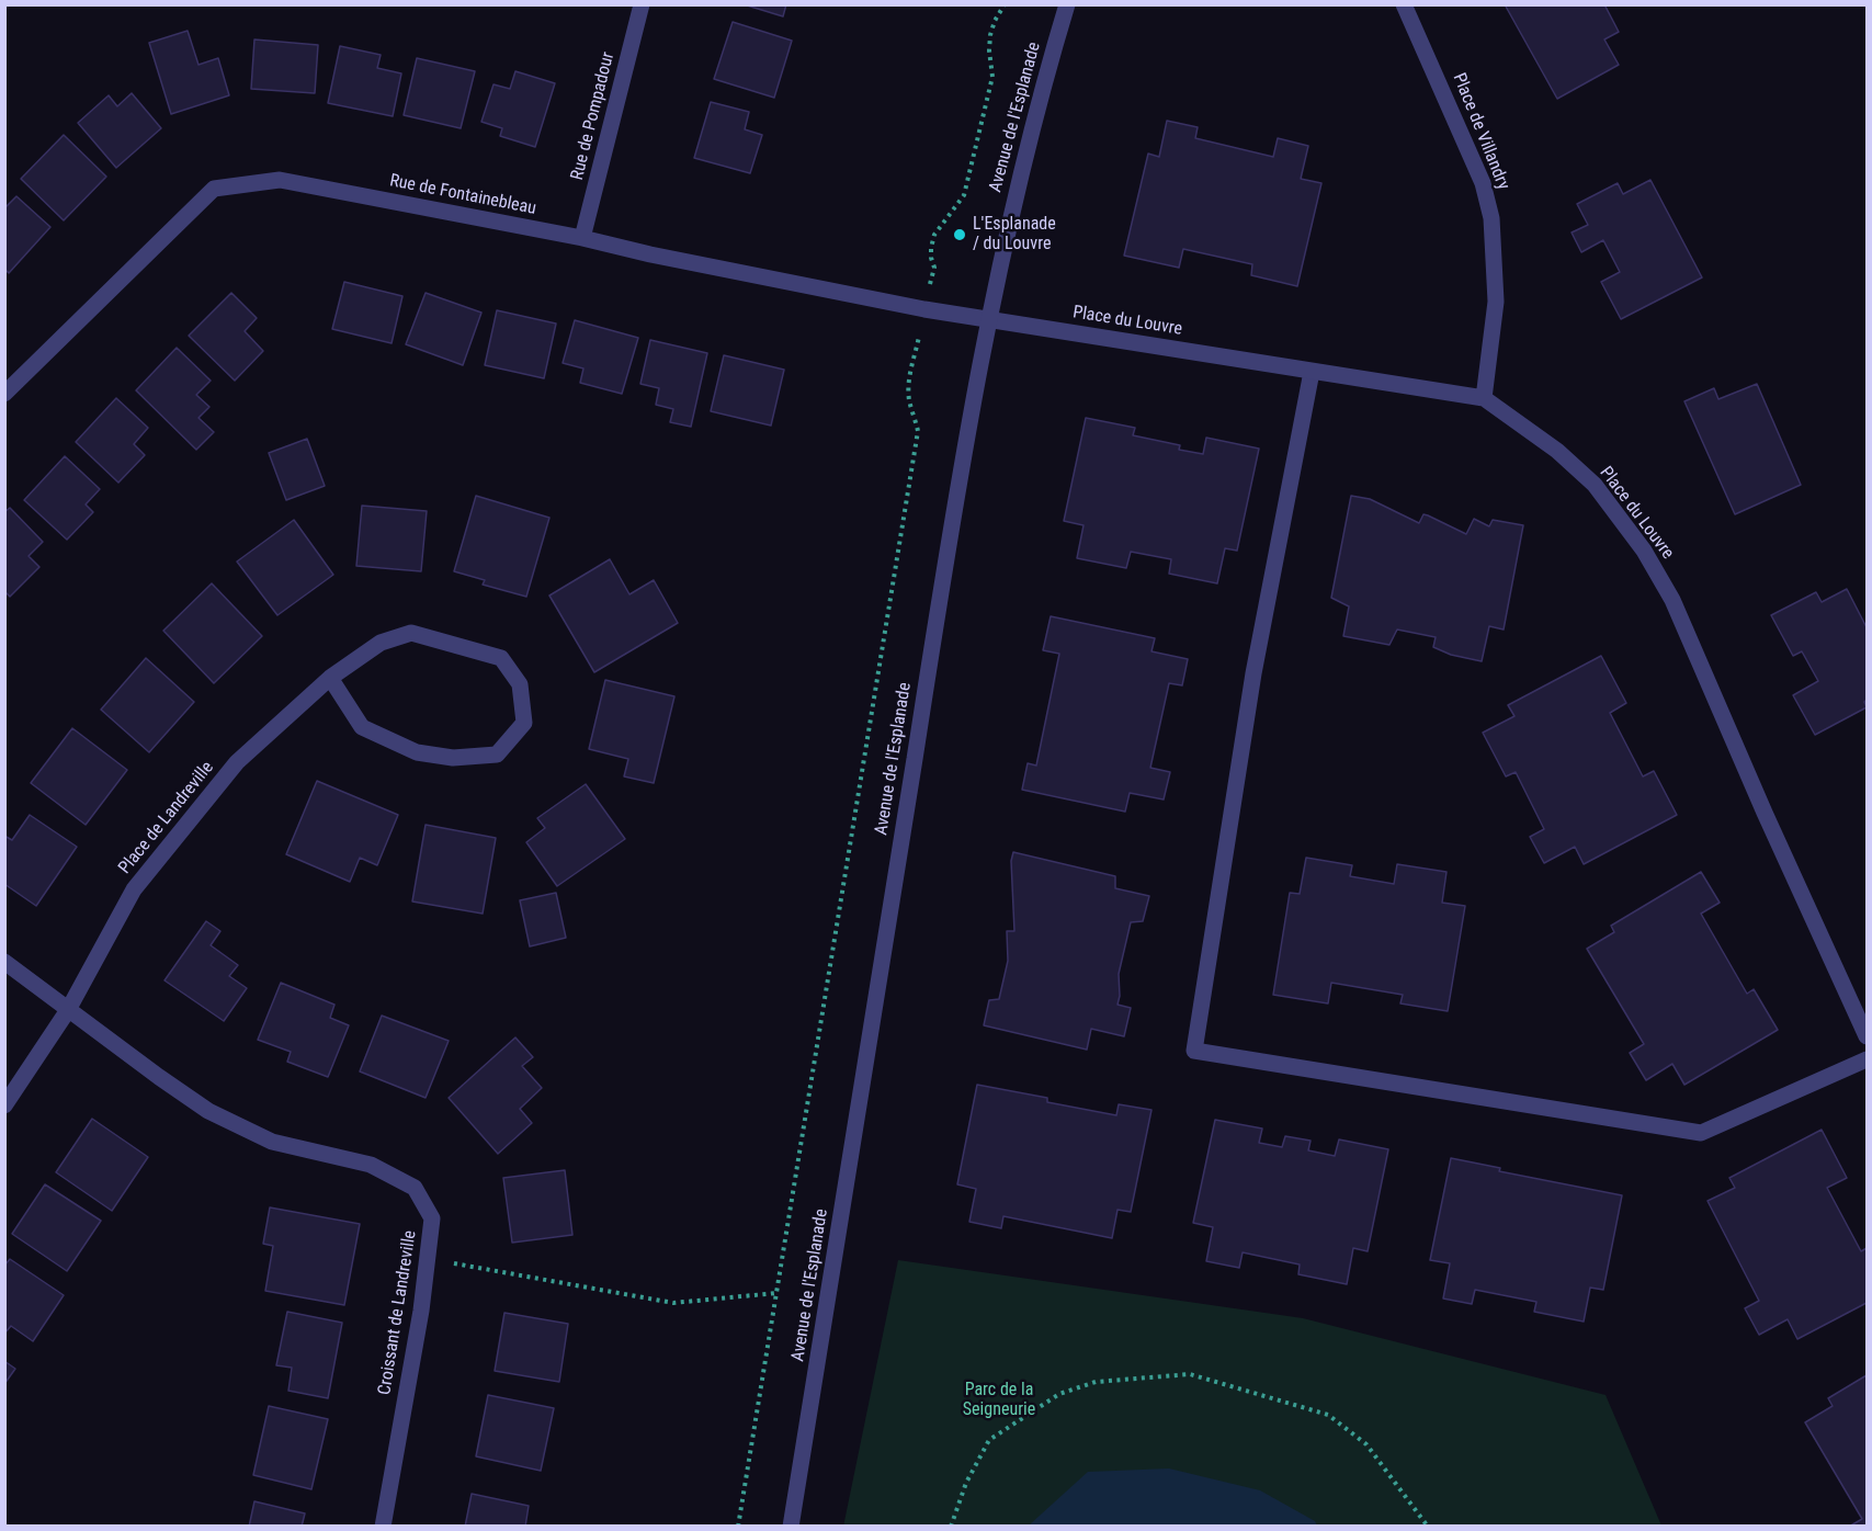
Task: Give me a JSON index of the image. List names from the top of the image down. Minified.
{"streets":{"street":["Rue de Pompadour","Avenue de l'Esplanade","Place de Villandry","Rue de Fontainebleau","Place du Louvre","Place de Landreville","Croissant de Landreville"]},"crossings":[["Rue de Pompadour","Rue de Fontainebleau"],["Avenue de l'Esplanade","Rue de Fontainebleau"],["Avenue de l'Esplanade","Place du Louvre"],["Place de Villandry","Place du Louvre"],["Rue de Fontainebleau","Place du Louvre"],["Place de Landreville","Croissant de Landreville"]],"parks":["Parc de la Seigneurie"],"places":["L'Esplanade / du Louvre"]}
